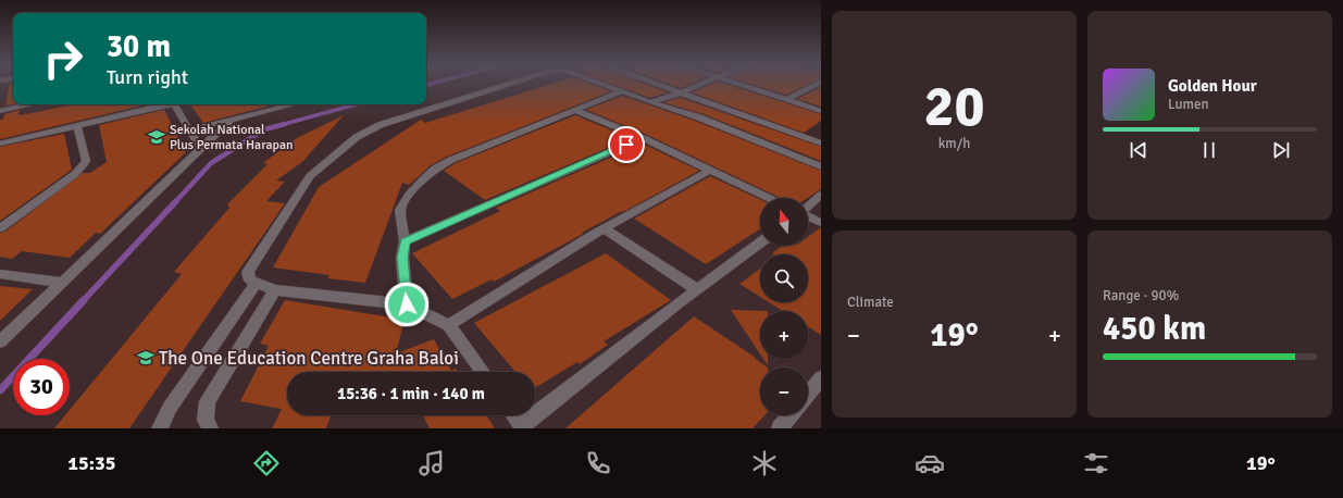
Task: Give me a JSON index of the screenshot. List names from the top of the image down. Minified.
{"places":{"school or university":["Sekolah National Plus Permata Harapan","The One Education Centre Graha Baloi"]},"north":"top","page":{"tile":[["20","km/h"],"Climate",["Range · 90%","450 km"]],"turn":["30 m","Turn right"],"song":["Golden Hour","Lumen"],"map_buttons":["+","−"],"heat":["−","19°","+"],"limit":"30","trip":"15:36 · 1 min · 140 m","tabs":["15:35","19°"]}}
